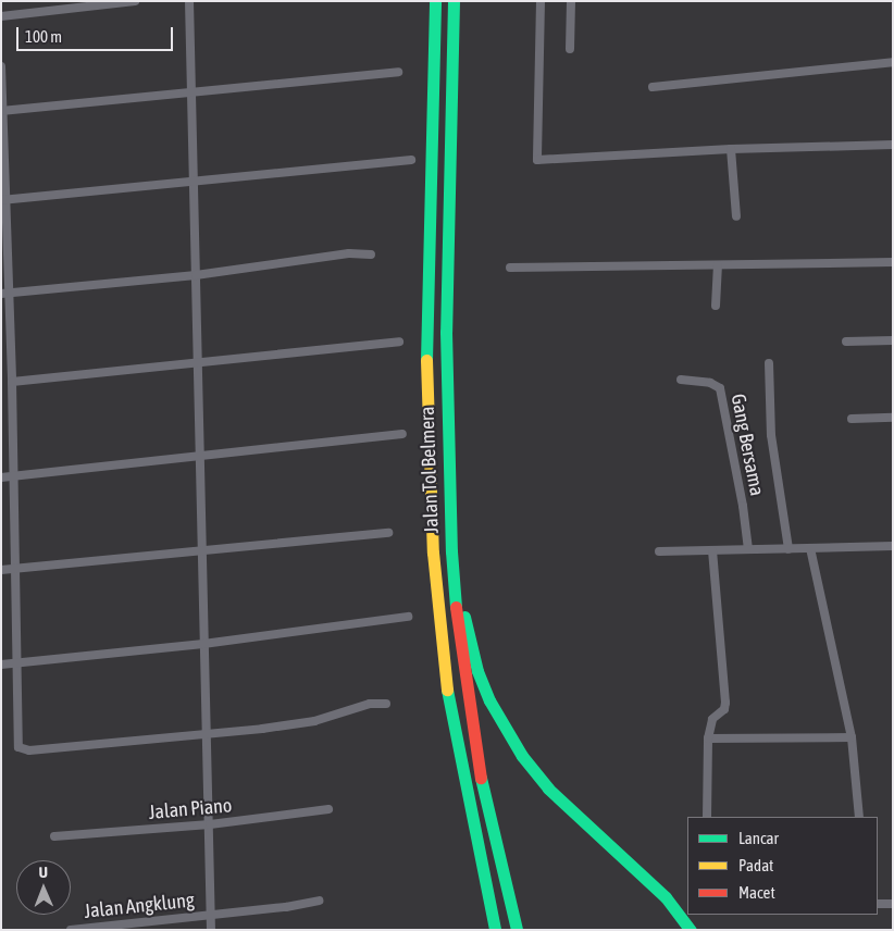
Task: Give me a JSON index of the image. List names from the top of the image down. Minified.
{"streets":{"highway":["Jalan Tol Belmera"],"street":["Gang Bersama","Jalan Piano","Jalan Angklung"]},"legend":["Lancar","Padat","Macet"],"scale_bar":"100 m","north":"top"}
